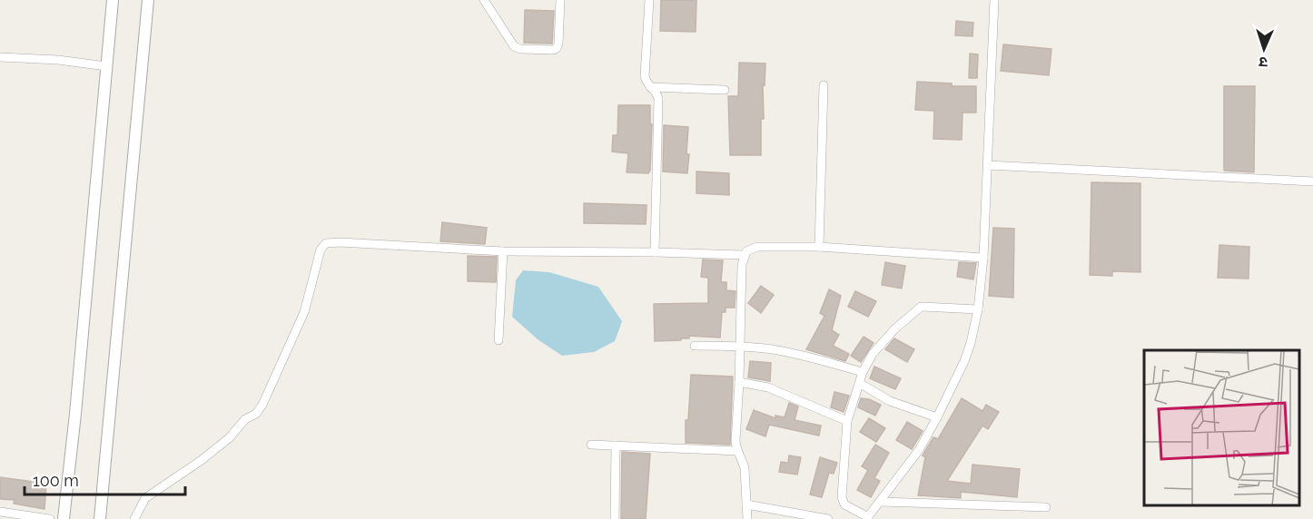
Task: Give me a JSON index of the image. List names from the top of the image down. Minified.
{"scale_bar":"100 m","north":"bottom"}
